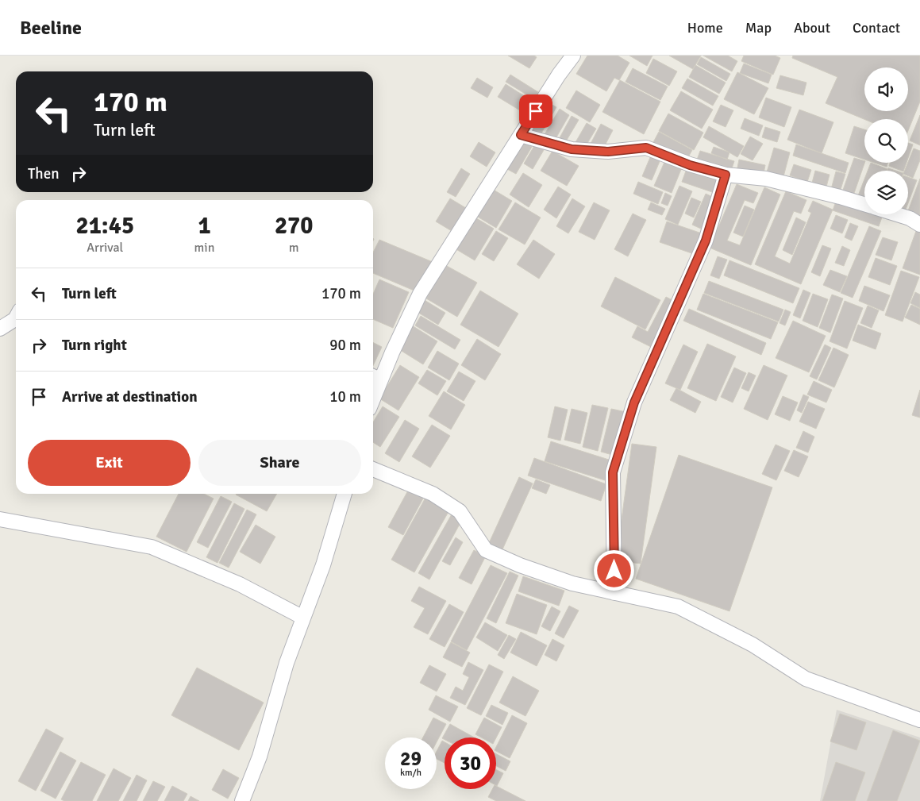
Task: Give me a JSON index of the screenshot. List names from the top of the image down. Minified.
{"page":{"header":"Beeline","nav":["Home","Map","About","Contact"],"turn":["170 m","Turn left"],"then":"Then","eta":["21:45","Arrival","1","min","270","m"],"list":[{"name":"Turn left","value":"170 m"},{"name":"Turn right","value":"90 m"},{"name":"Arrive at destination","value":"10 m"}],"buttons":["Exit","Share"],"speed":"29 km/h","limit":"30"}}
